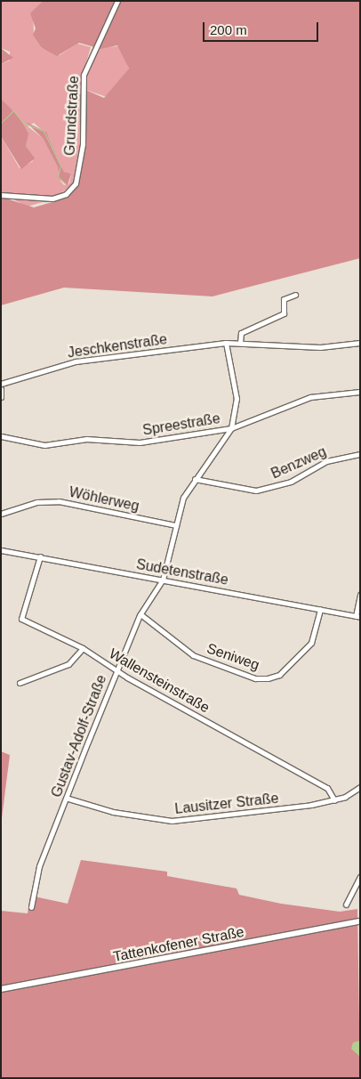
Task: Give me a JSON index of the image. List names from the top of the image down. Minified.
{"streets":{"main road":["Tattenkofener Straße"],"street":["Grundstraße","Jeschkenstraße","Spreestraße","Benzweg","Wöhlerweg","Sudetenstraße","Seniweg","Wallensteinstraße","Gustav-Adolf-Straße","Lausitzer Straße"]},"crossings":[["Spreestraße","Gustav-Adolf-Straße"],["Benzweg","Gustav-Adolf-Straße"],["Wöhlerweg","Gustav-Adolf-Straße"],["Sudetenstraße","Seniweg"],["Sudetenstraße","Wallensteinstraße"],["Sudetenstraße","Gustav-Adolf-Straße"],["Seniweg","Gustav-Adolf-Straße"],["Wallensteinstraße","Gustav-Adolf-Straße"],["Wallensteinstraße","Lausitzer Straße"],["Gustav-Adolf-Straße","Lausitzer Straße"]],"scale_bar":"200 m"}
